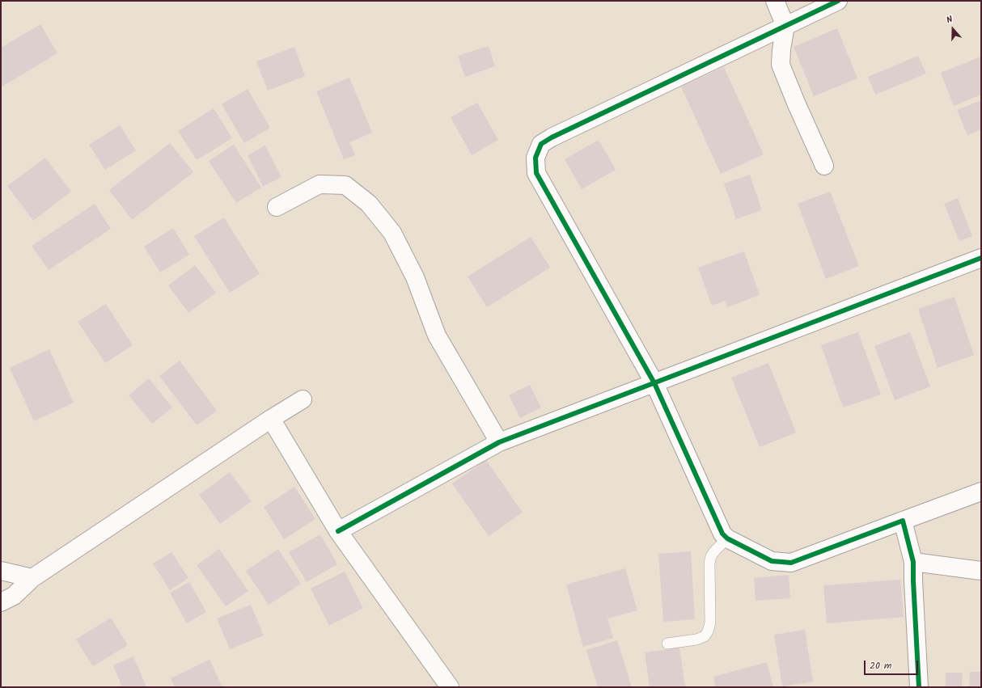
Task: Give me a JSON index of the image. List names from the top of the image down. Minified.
{"scale_bar":"20 m","north":"top"}
